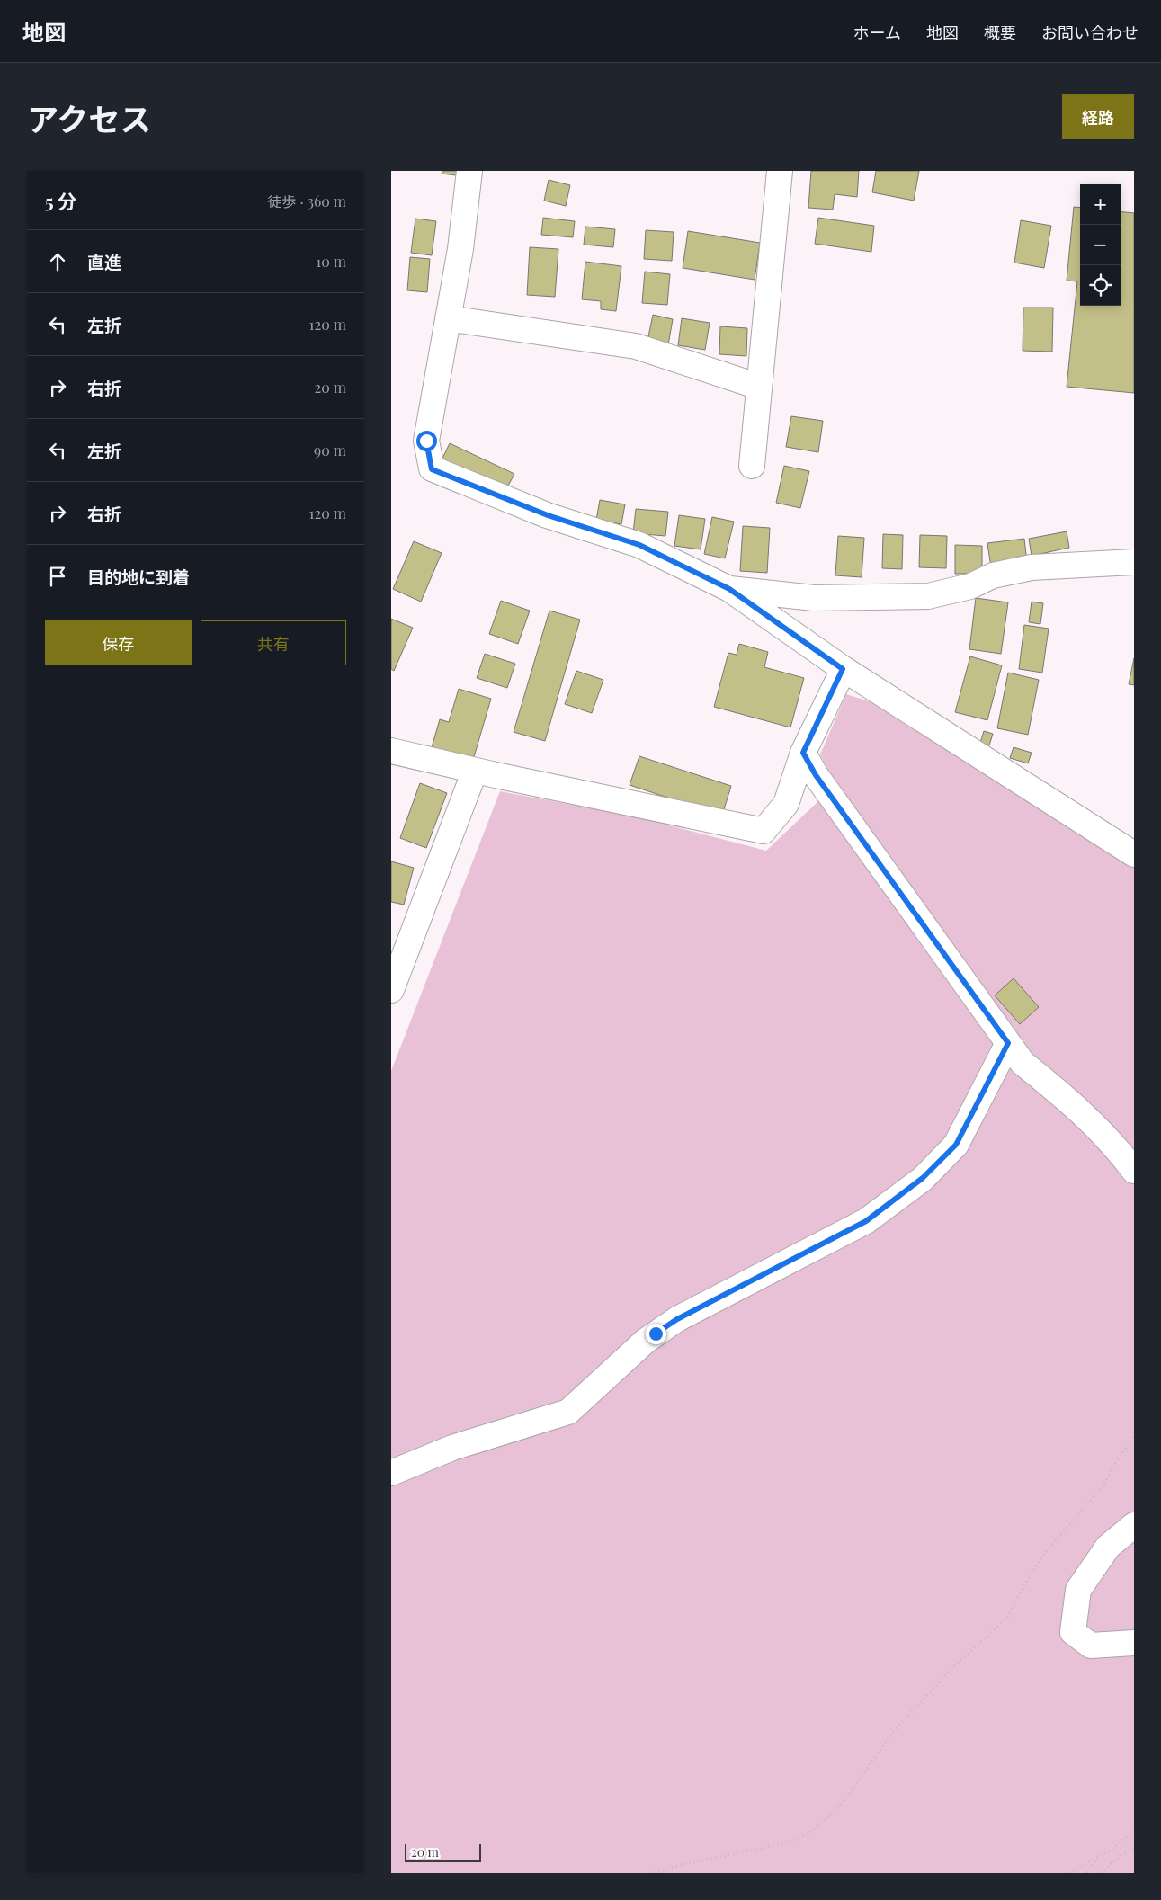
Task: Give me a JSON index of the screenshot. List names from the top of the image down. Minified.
{"scale_bar":"20 m","page":{"header":"地図","nav":["ホーム","地図","概要","お問い合わせ"],"title":"アクセス","buttons":["経路",["保存","共有"]],"heading":["5 分","徒歩 · 360 m"],"map_buttons":["+","−"],"list":[["直進","10 m"],["左折","120 m"],["右折","20 m"],["左折","90 m"],["右折","120 m"],"目的地に到着"],"scale":"20 m"}}
